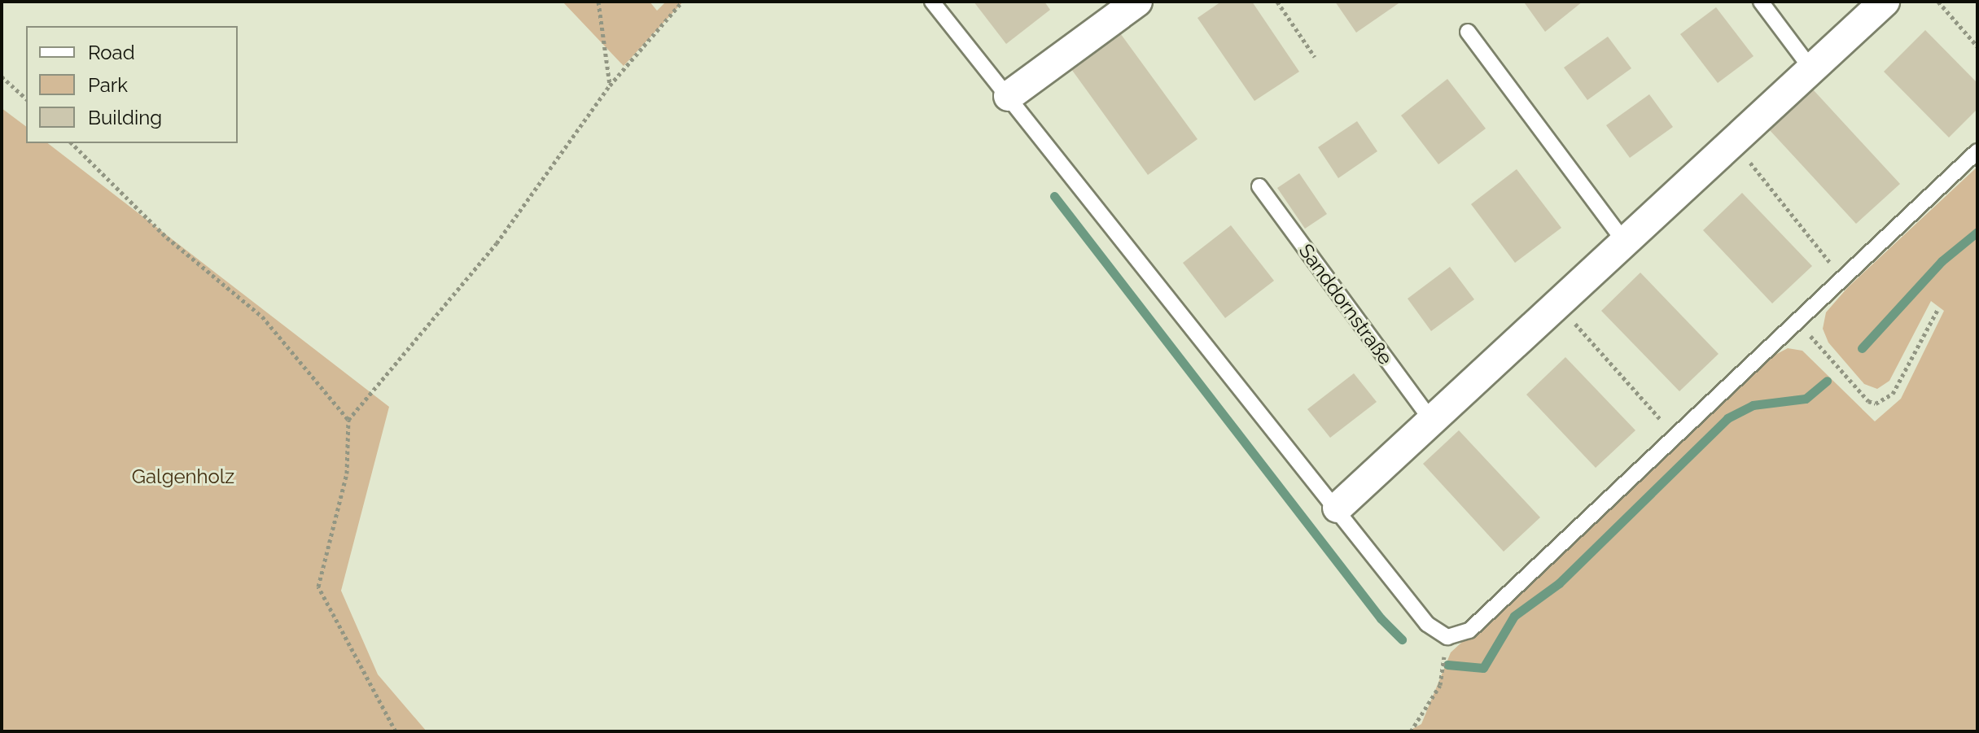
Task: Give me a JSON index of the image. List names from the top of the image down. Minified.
{"streets":{"lane":["Sanddornstraße"]},"parks":["Galgenholz"],"legend":["Road","Park","Building"]}
